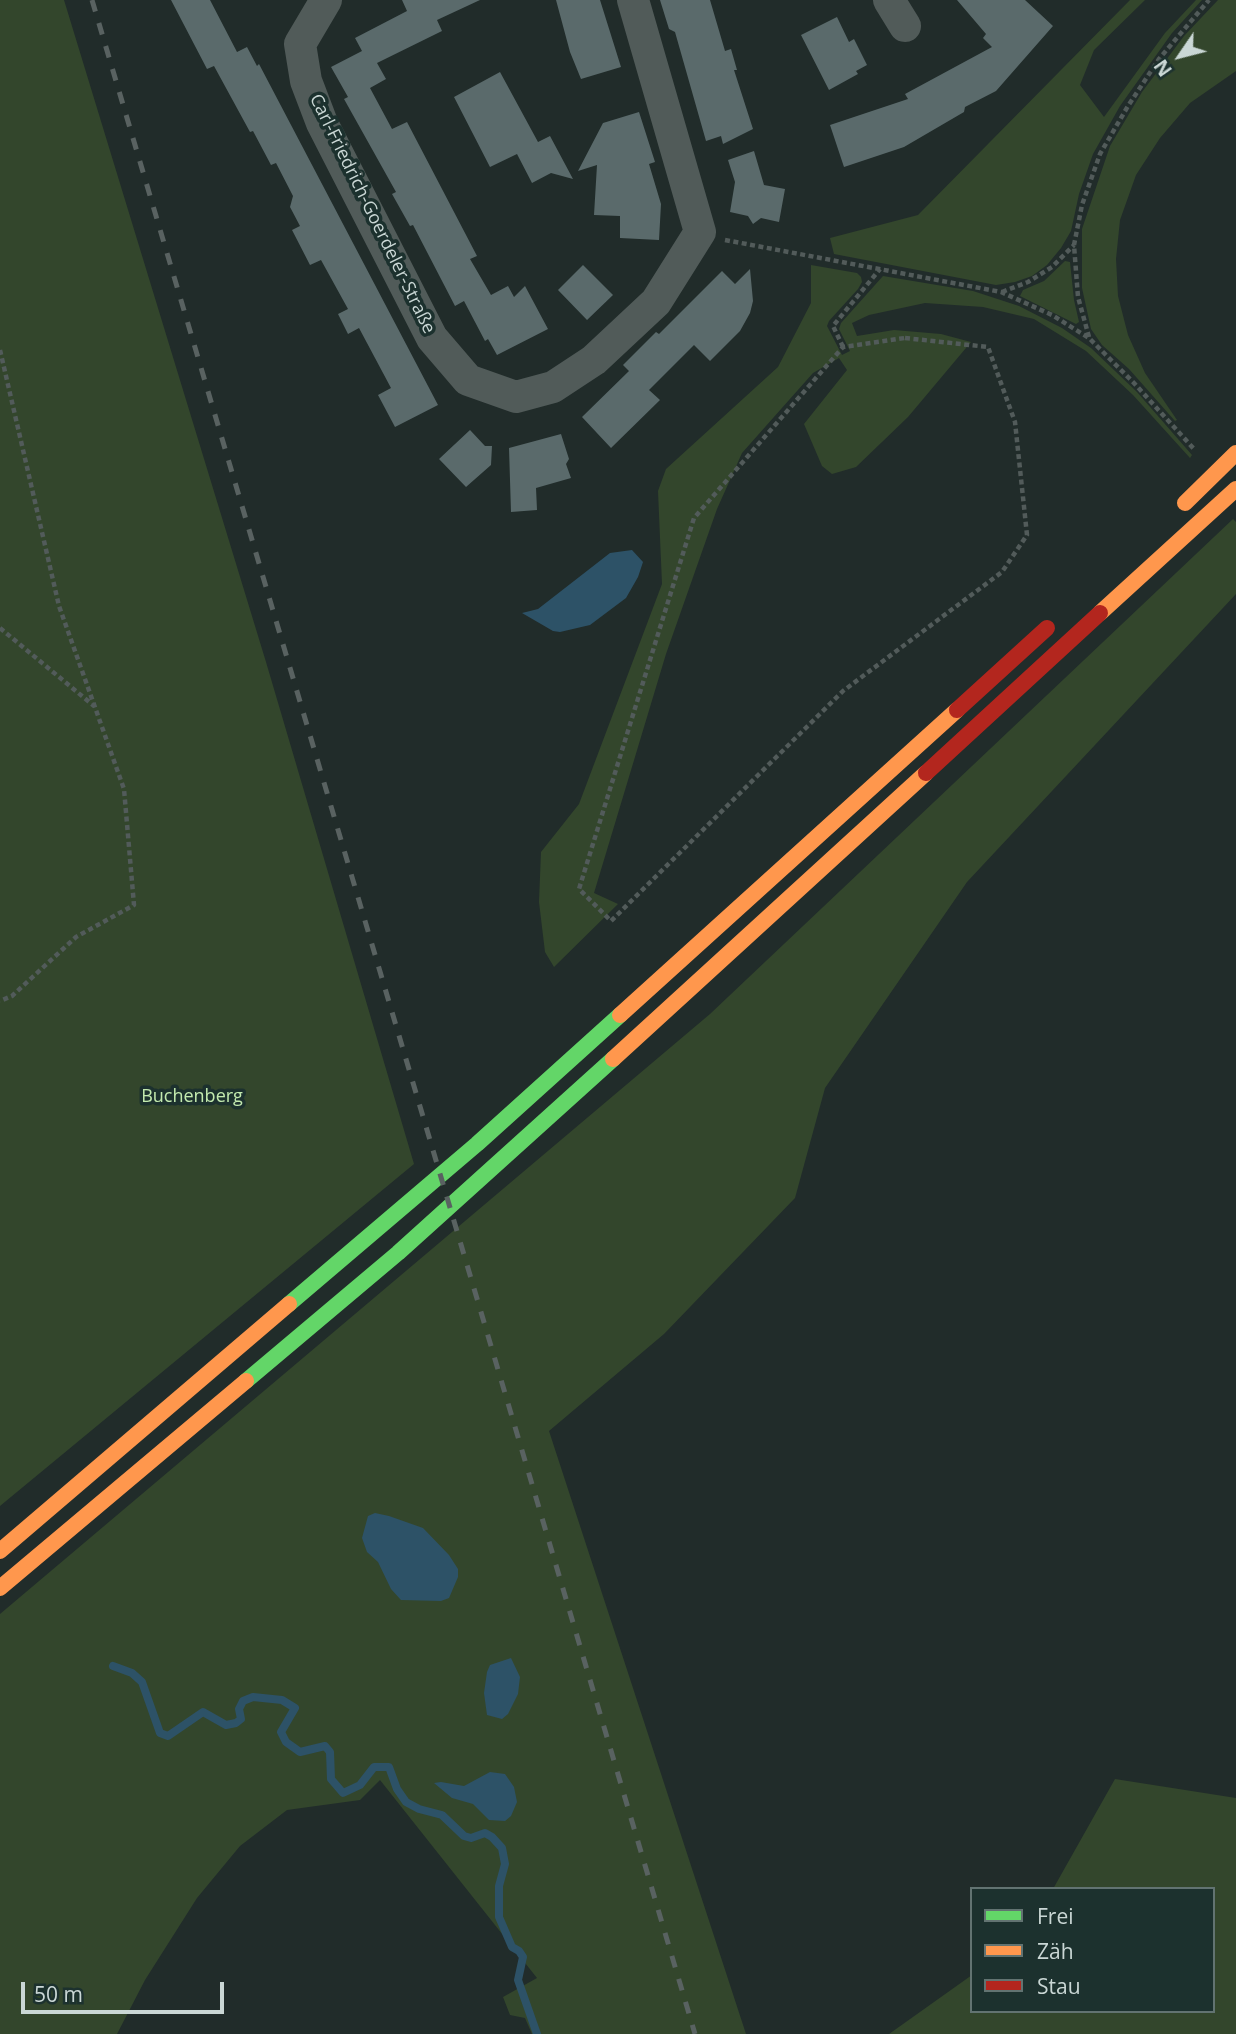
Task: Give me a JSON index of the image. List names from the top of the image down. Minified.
{"streets":{"street":["Carl-Friedrich-Goerdeler-Straße"]},"parks":["Buchenberg"],"legend":["Frei","Zäh","Stau"],"scale_bar":"50 m","north":"bottom left"}
